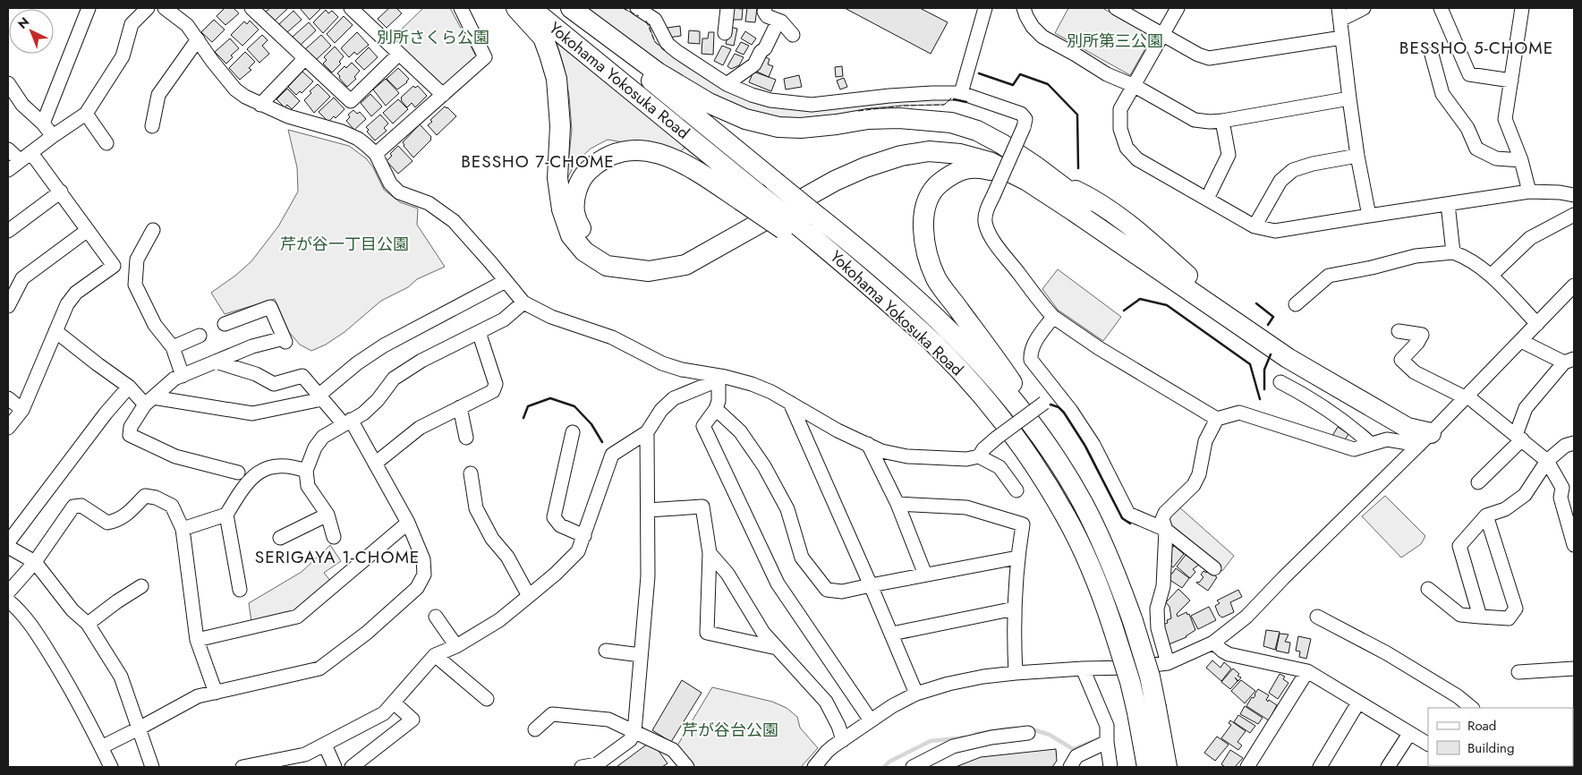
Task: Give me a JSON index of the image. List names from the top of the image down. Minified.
{"streets":{"highway":["Yokohama Yokosuka Road"]},"districts":["BESSHO 5-CHOME","BESSHO 7-CHOME","SERIGAYA 1-CHOME"],"parks":["別所さくら公園","別所第三公園","芹が谷一丁目公園","芹が谷台公園"],"legend":["Road","Building"],"north":"top left"}
